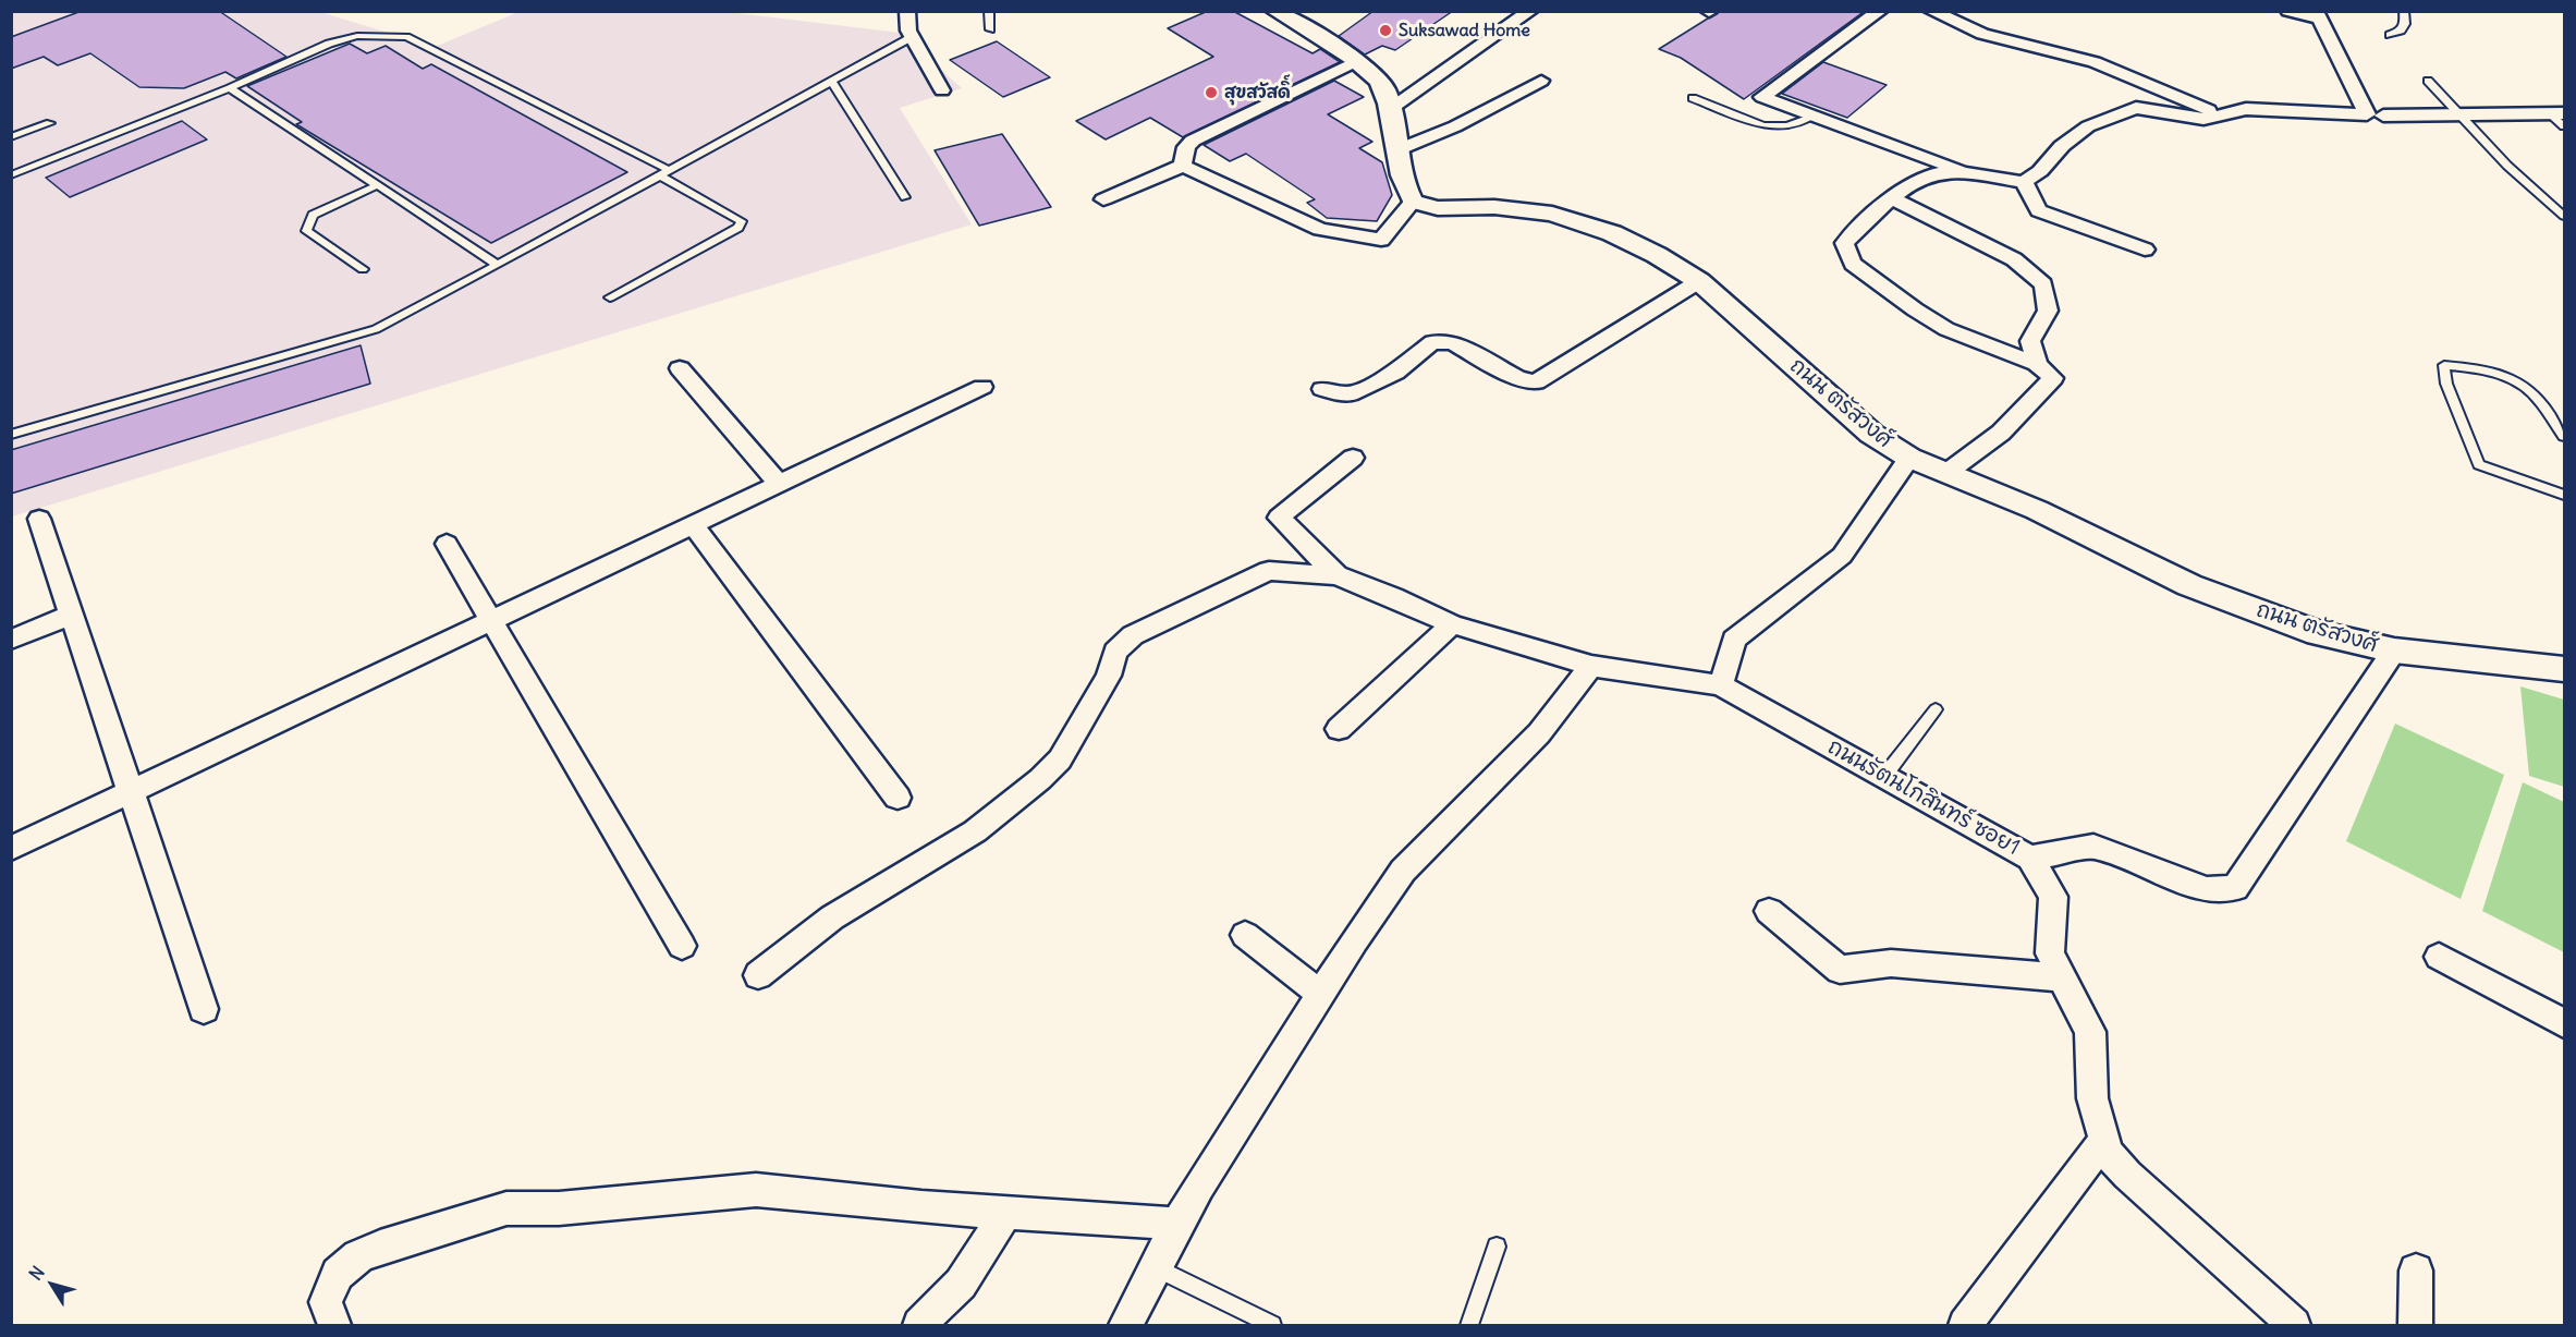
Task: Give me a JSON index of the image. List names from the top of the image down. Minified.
{"streets":{"street":["ถนน ตรัสวงศ์","ถนนรัตนโกสินทร์ ซอย1"]},"places":["Suksawad Home","สุขสวัสดิ์"],"north":"top left"}
